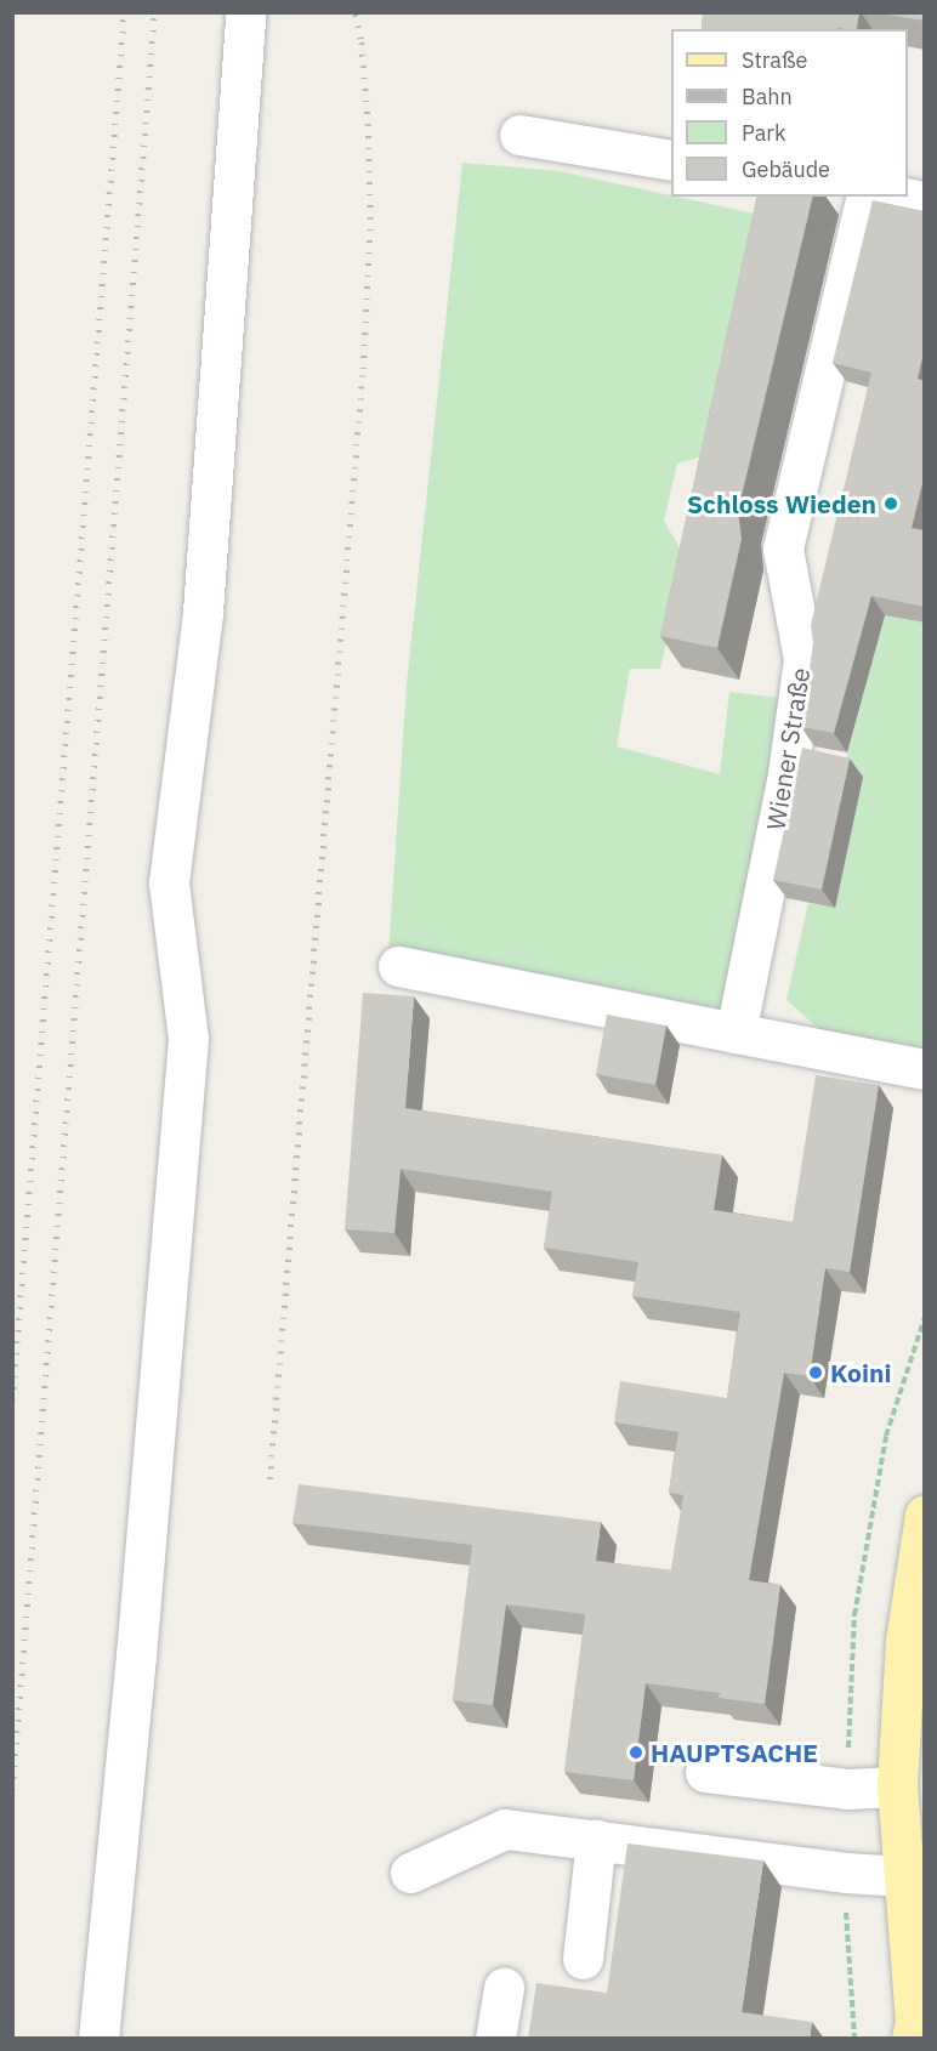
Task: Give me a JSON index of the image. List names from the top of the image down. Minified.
{"streets":{"street":["Wiener Straße"]},"places":["Schloss Wieden","Koini","HAUPTSACHE"],"legend":["Straße","Bahn","Park","Gebäude"]}
